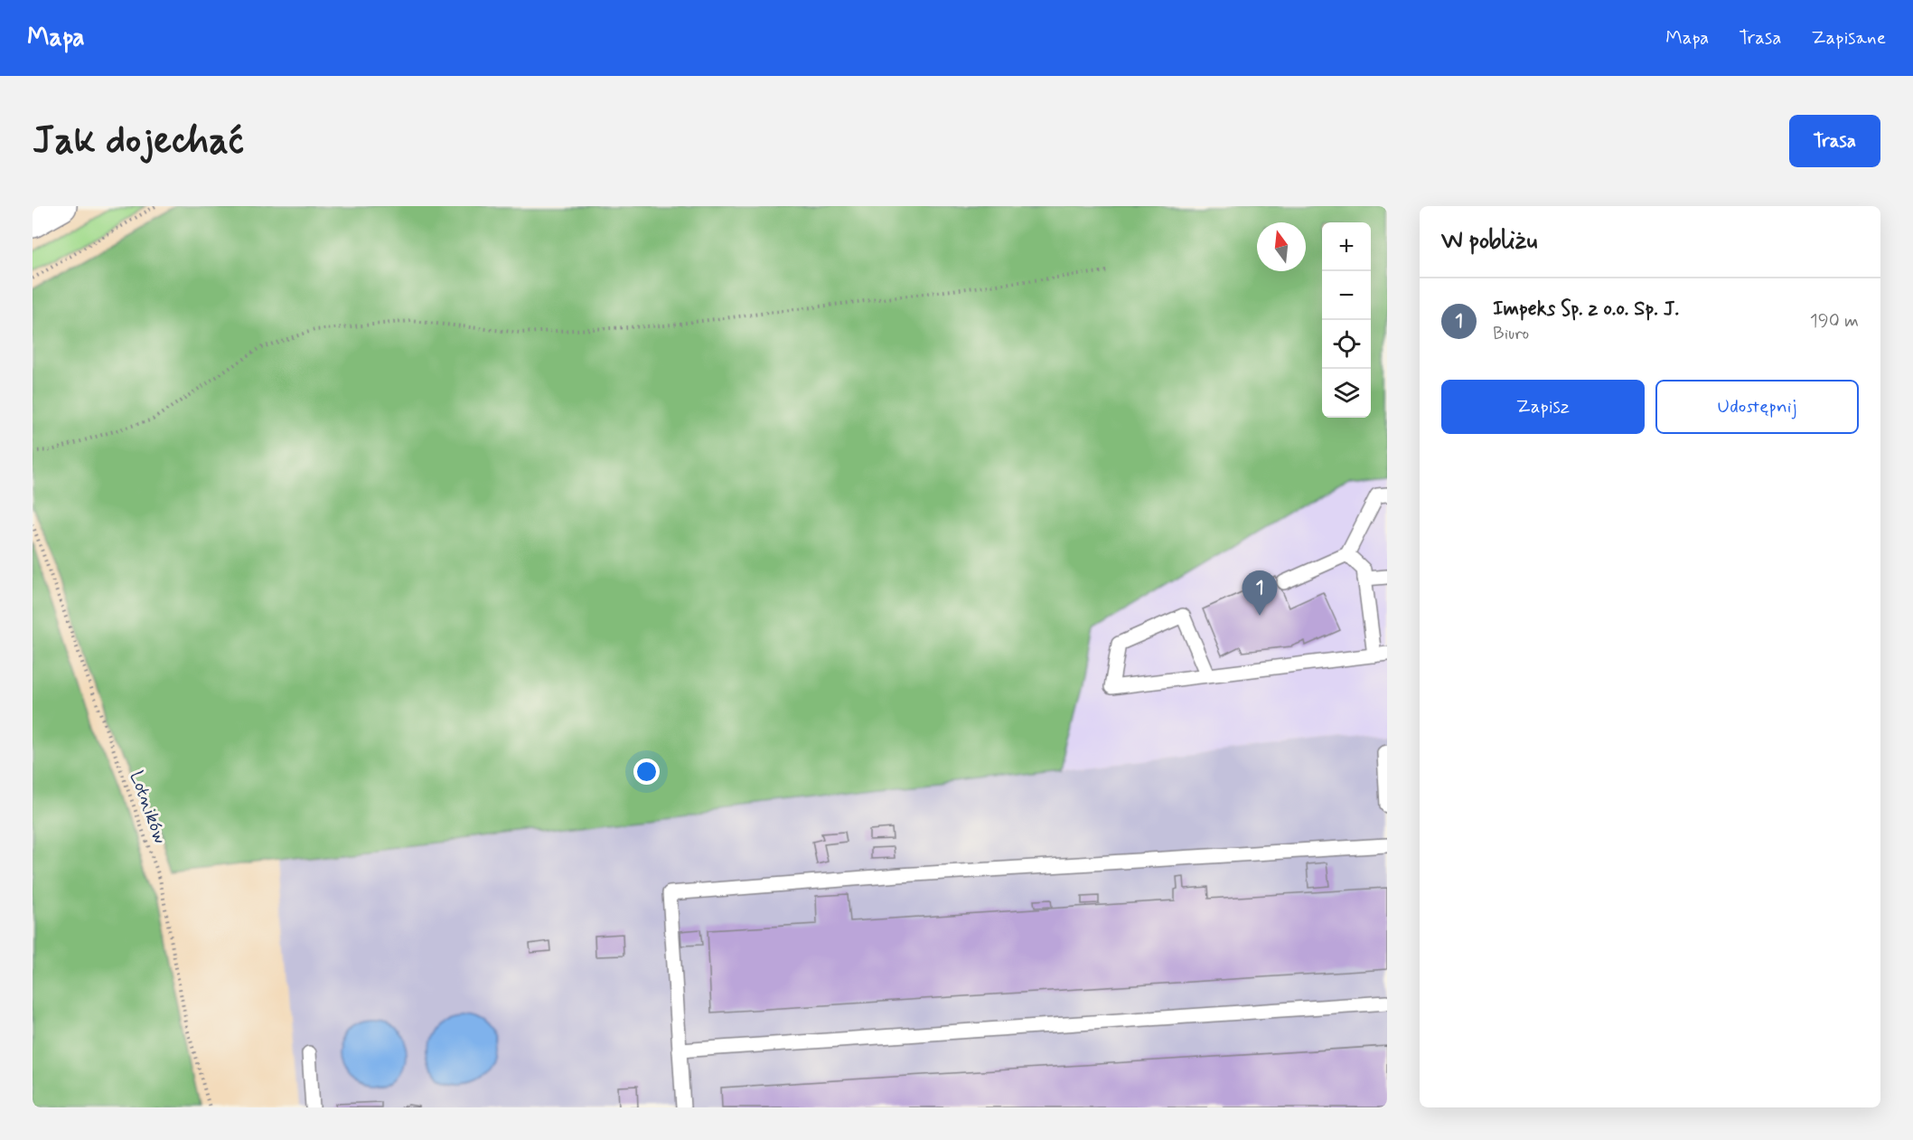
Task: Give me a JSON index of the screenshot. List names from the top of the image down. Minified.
{"streets":{"path":["Lotników"]},"north":"top","page":{"header":"Mapa","nav":["Mapa","Trasa","Zapisane"],"buttons":["Trasa",["Zapisz","Udostępnij"]],"title":"Jak dojechać","heading":"W pobliżu","map_buttons":["+","−"],"list":[{"mark":"1","name":"Impeks Sp. z o.o. Sp. J.","note":"Biuro","value":"190 m"}],"pins":"1"}}
